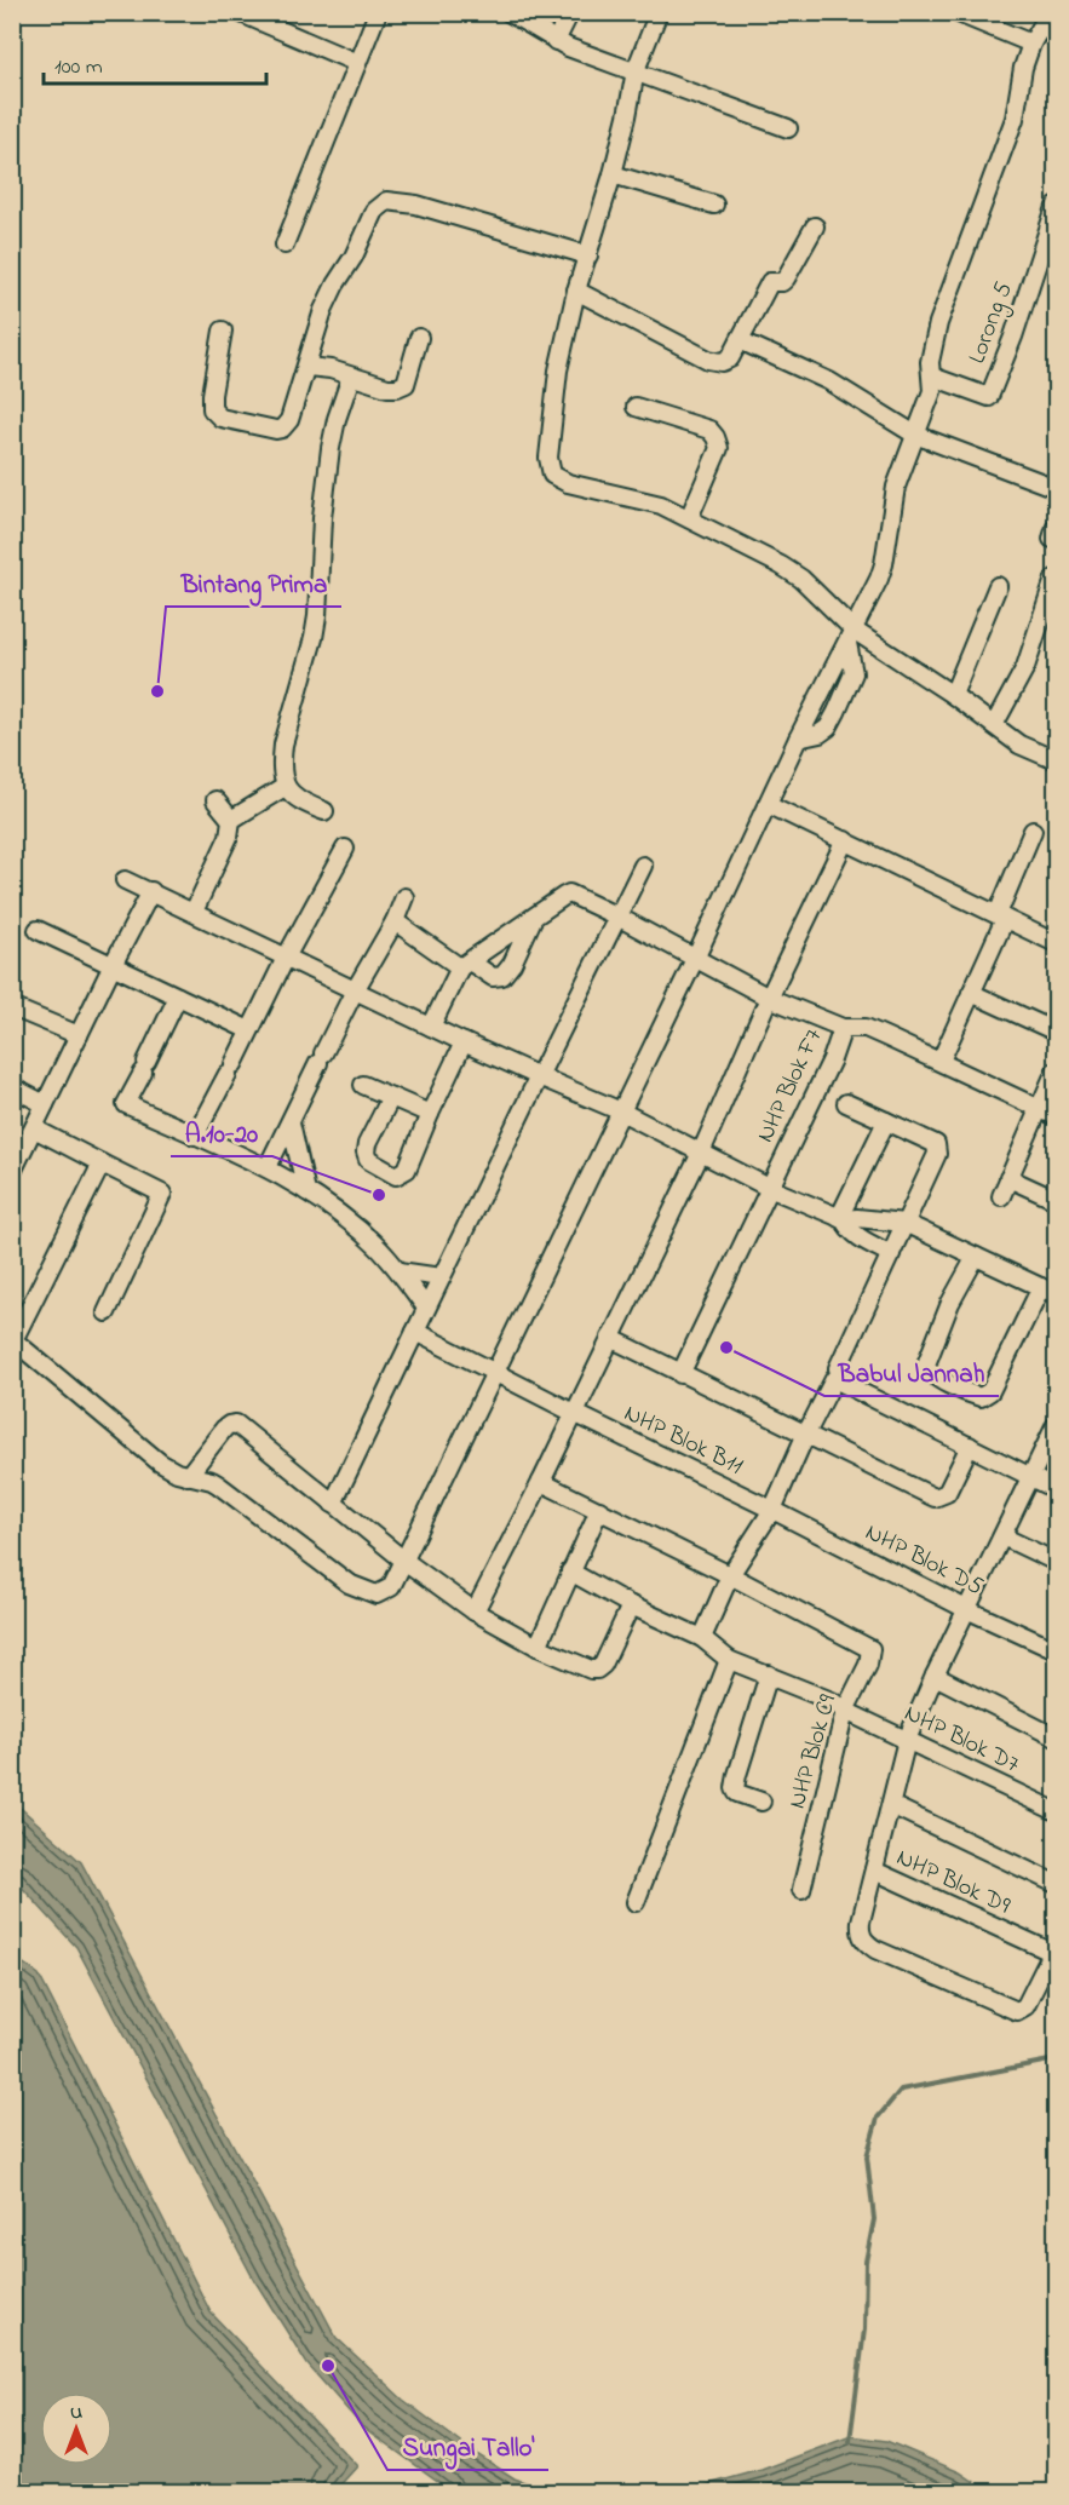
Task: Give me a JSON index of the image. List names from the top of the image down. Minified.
{"streets":{"street":["Lorong 5","NHP Blok F7","NHP Blok B11","NHP Blok D5","NHP Blok D7","NHP Blok C9","NHP Blok D9"]},"crossings":[["NHP Blok B11","NHP Blok D5"],["NHP Blok D7","NHP Blok C9"]],"places":["Bintang Prima","A.10-20","Babul Jannah","Sungai Tallo'"],"scale_bar":"100 m","north":"top"}
